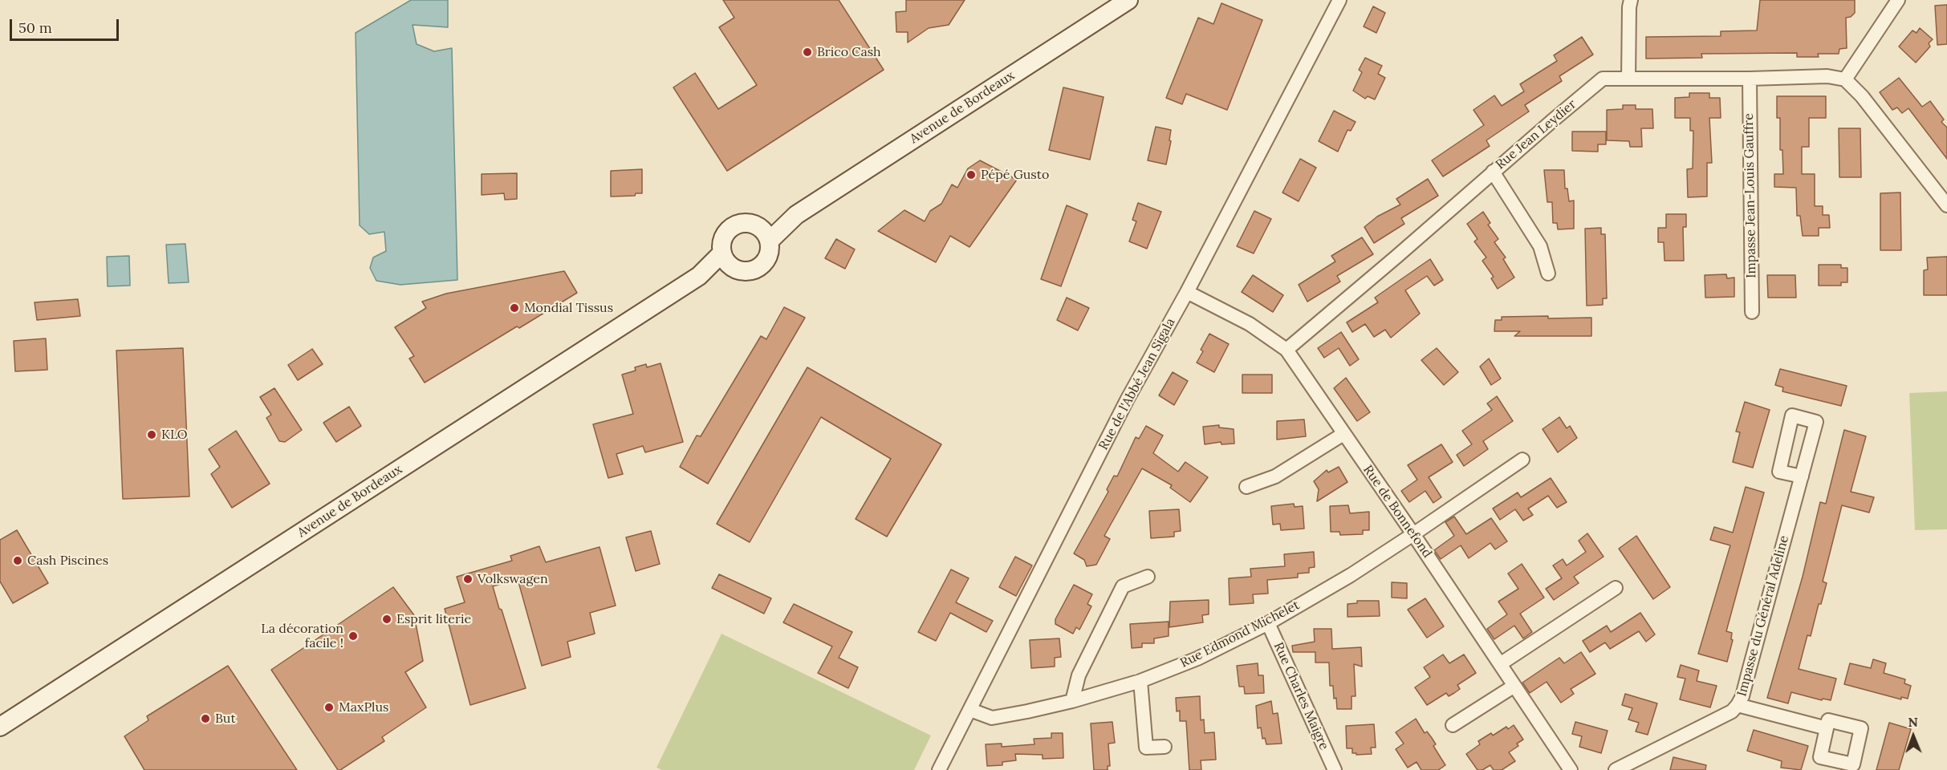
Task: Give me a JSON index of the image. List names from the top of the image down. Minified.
{"streets":{"main road":["Avenue de Bordeaux"],"street":["Rue Jean Leydier","Impasse Jean-Louis Gauffre","Rue de l'Abbé Jean Sigala","Rue de Bonnefond","Impasse du Général Adeline","Rue Edmond Michelet","Rue Charles Maigre"]},"crossings":[["Rue Jean Leydier","Impasse Jean-Louis Gauffre"],["Rue Jean Leydier","Rue de Bonnefond"],["Rue de l'Abbé Jean Sigala","Rue de Bonnefond"],["Rue de l'Abbé Jean Sigala","Rue Edmond Michelet"],["Rue de Bonnefond","Rue Edmond Michelet"],["Rue Edmond Michelet","Rue Charles Maigre"]],"places":["Brico Cash","Pépé Gusto","Mondial Tissus","KLO","Cash Piscines","Volkswagen","Esprit literie","La décoration facile !","MaxPlus","But"],"scale_bar":"50 m","north":"top"}
